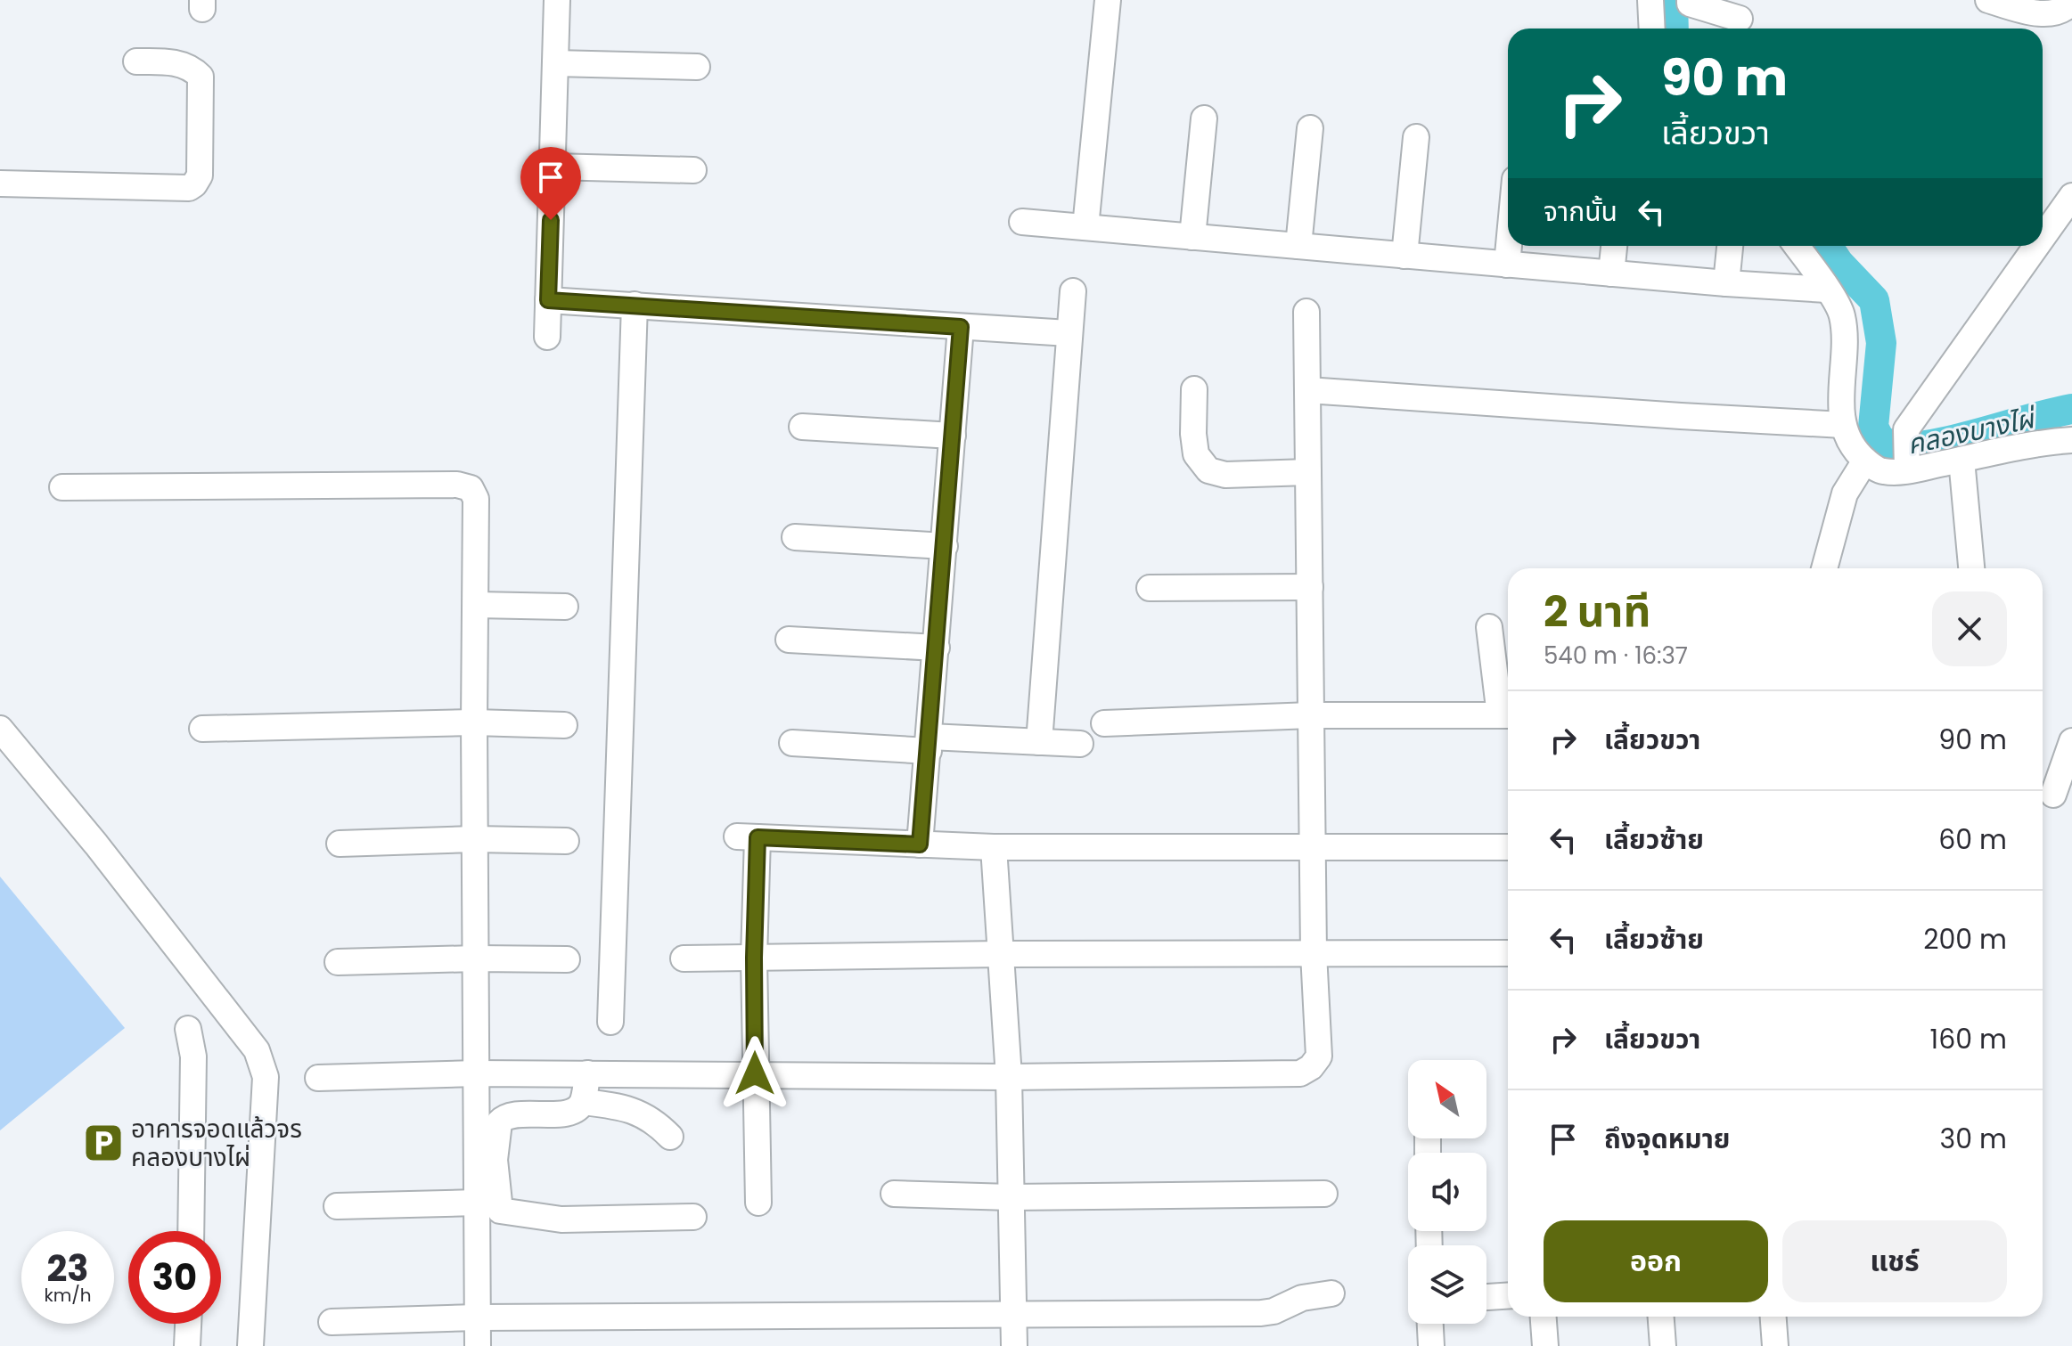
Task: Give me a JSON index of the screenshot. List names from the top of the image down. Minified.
{"water":["คลองบางไผ่"],"places":{"parking":["อาคารจอดแล้วจร คลองบางไผ่"]},"north":"top left","page":{"turn":["90 m","เลี้ยวขวา"],"then":"จากนั้น","heading":["2 นาที","540 m · 16:37"],"list":[{"name":"เลี้ยวขวา","value":"90 m"},{"name":"เลี้ยวซ้าย","value":"60 m"},{"name":"เลี้ยวซ้าย","value":"200 m"},{"name":"เลี้ยวขวา","value":"160 m"},{"name":"ถึงจุดหมาย","value":"30 m"}],"buttons":["ออก","แชร์"],"speed":"23 km/h","limit":"30"}}
